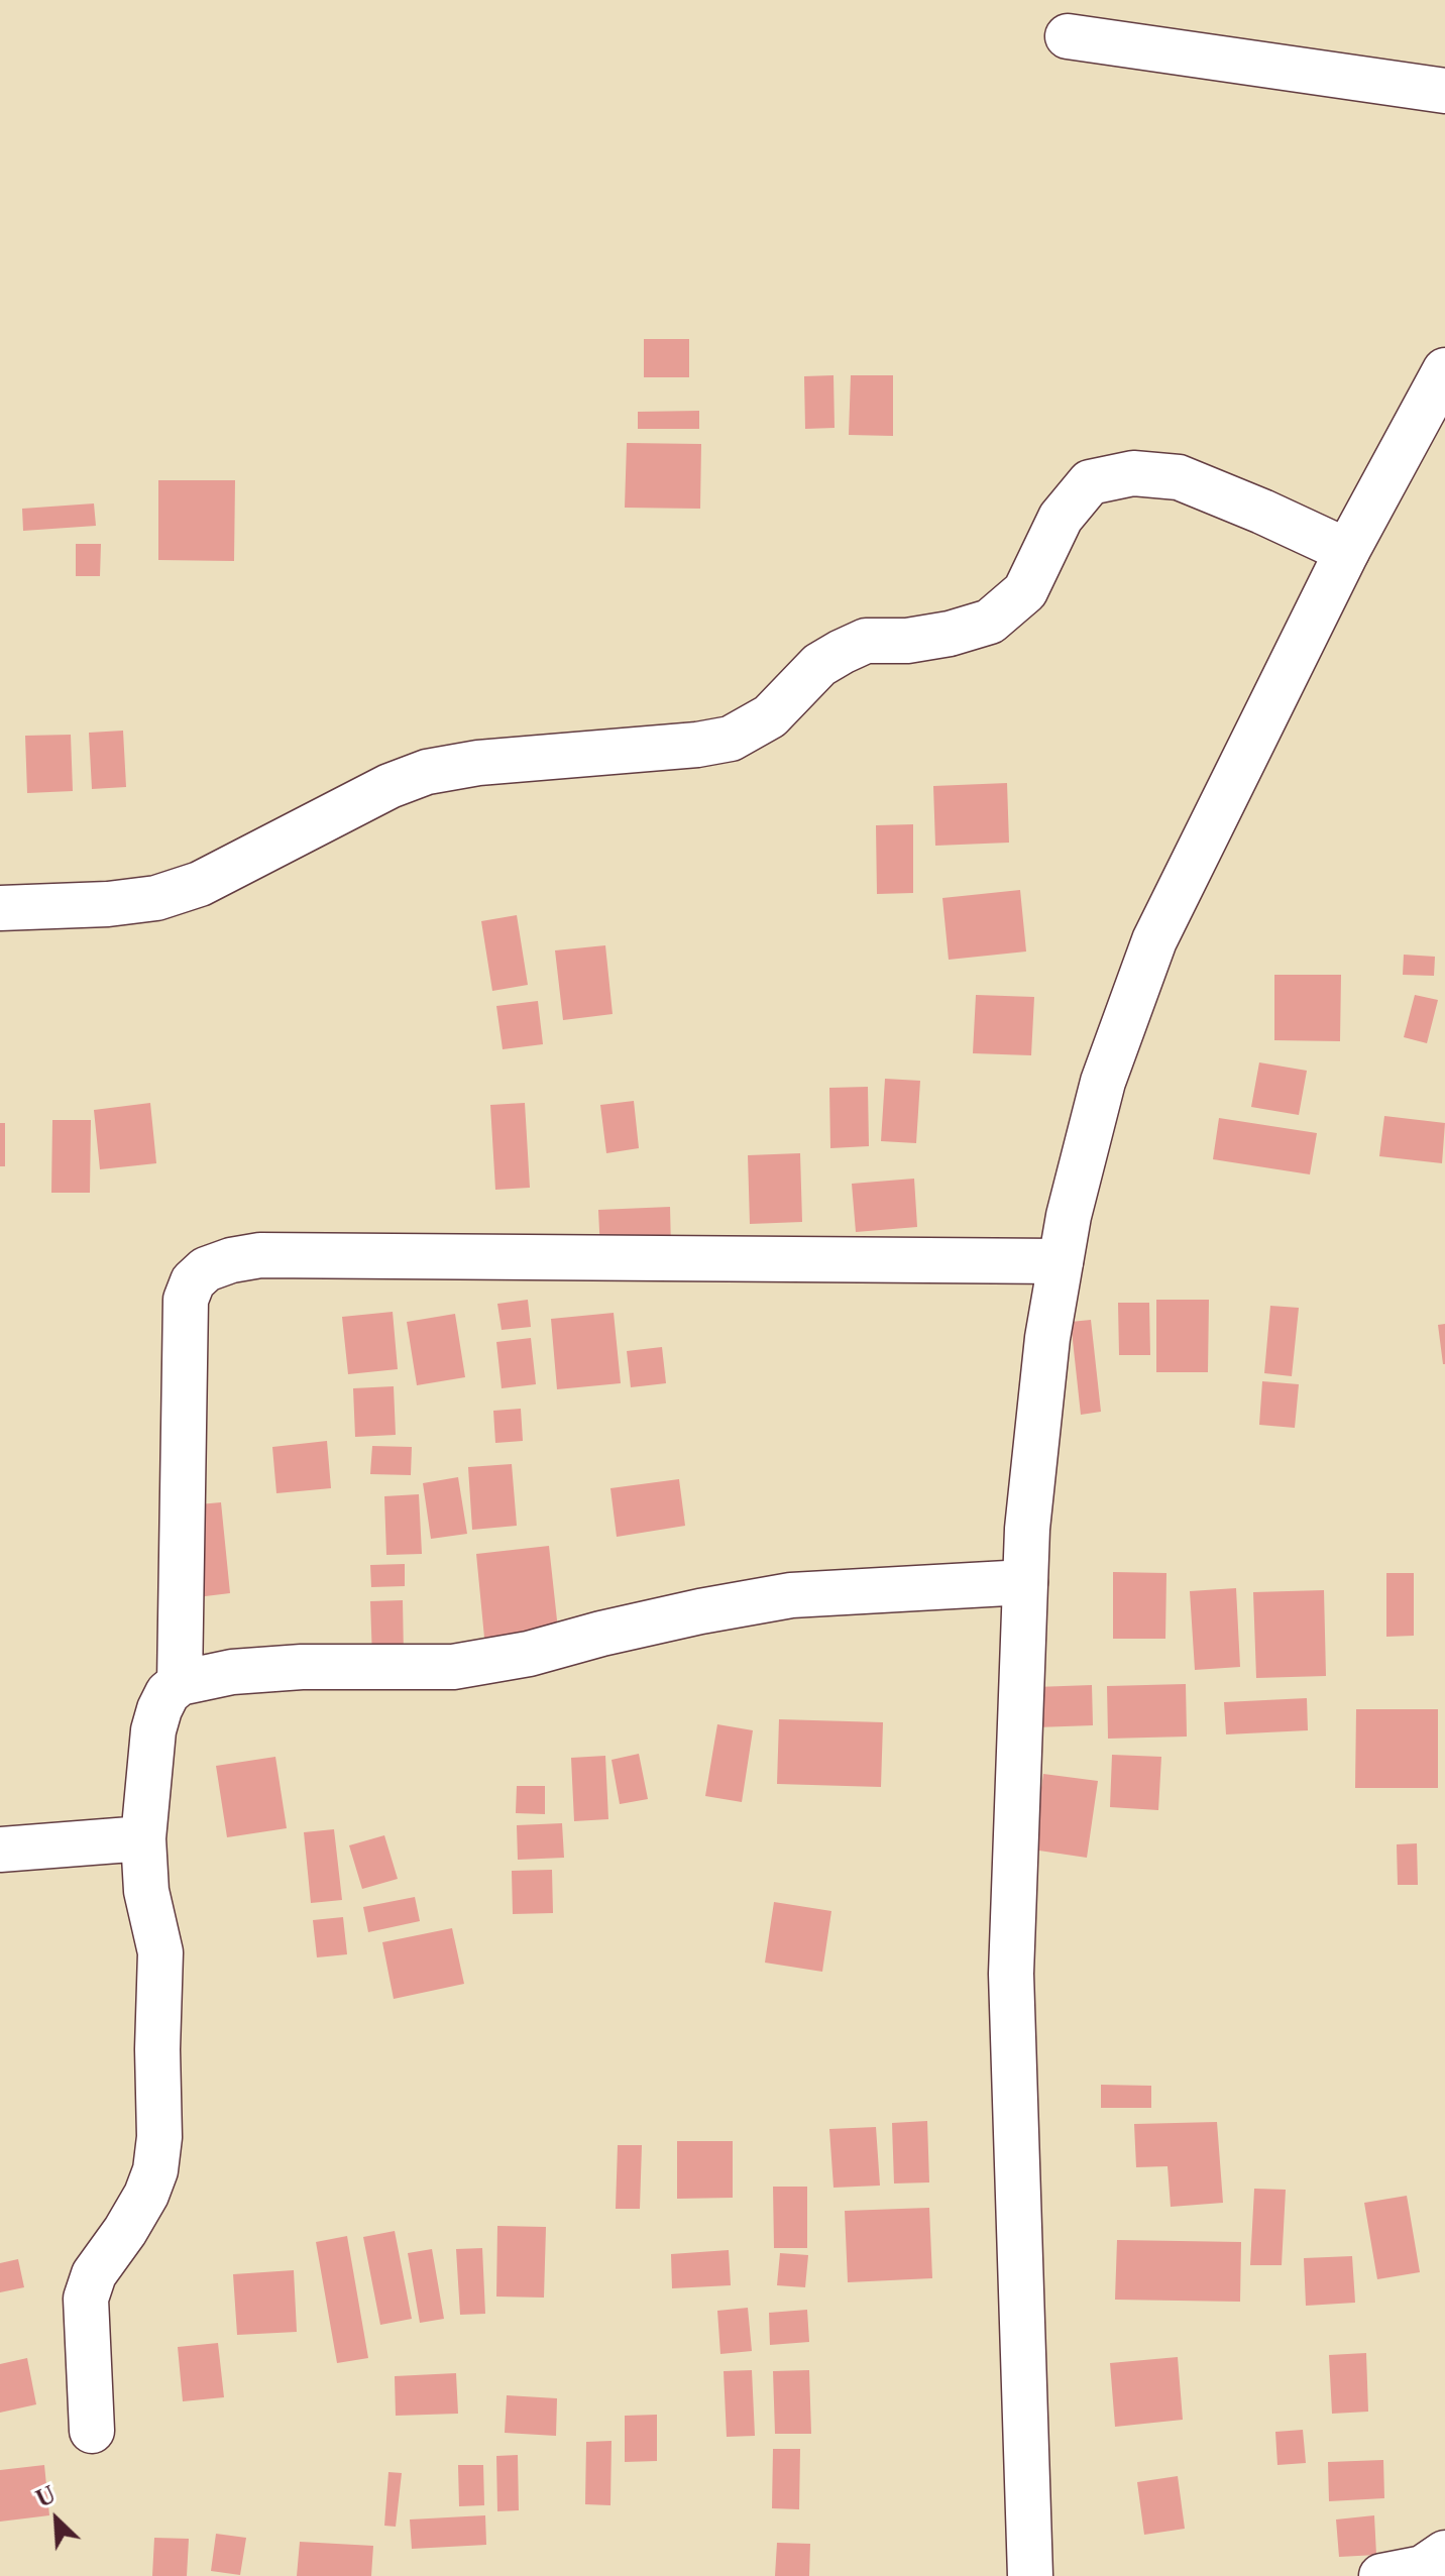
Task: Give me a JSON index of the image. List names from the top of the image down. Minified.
{"north":"top left"}
